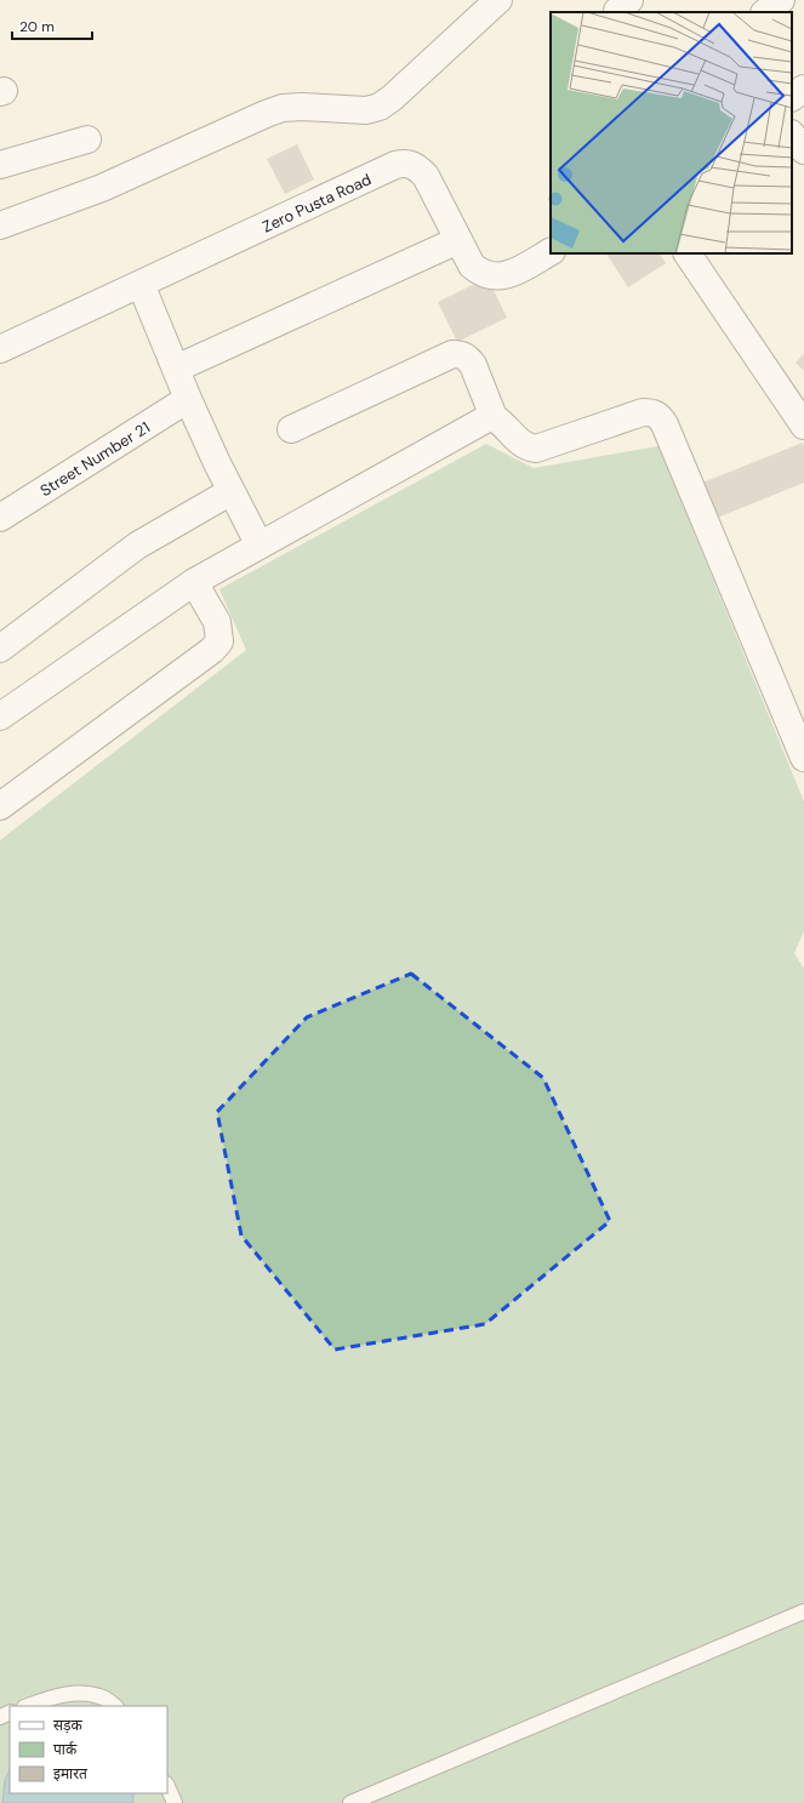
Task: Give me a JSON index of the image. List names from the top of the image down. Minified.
{"streets":{"street":["Zero Pusta Road","Street Number 21"]},"legend":["सड़क","पार्क","इमारत"],"scale_bar":"20 m"}
